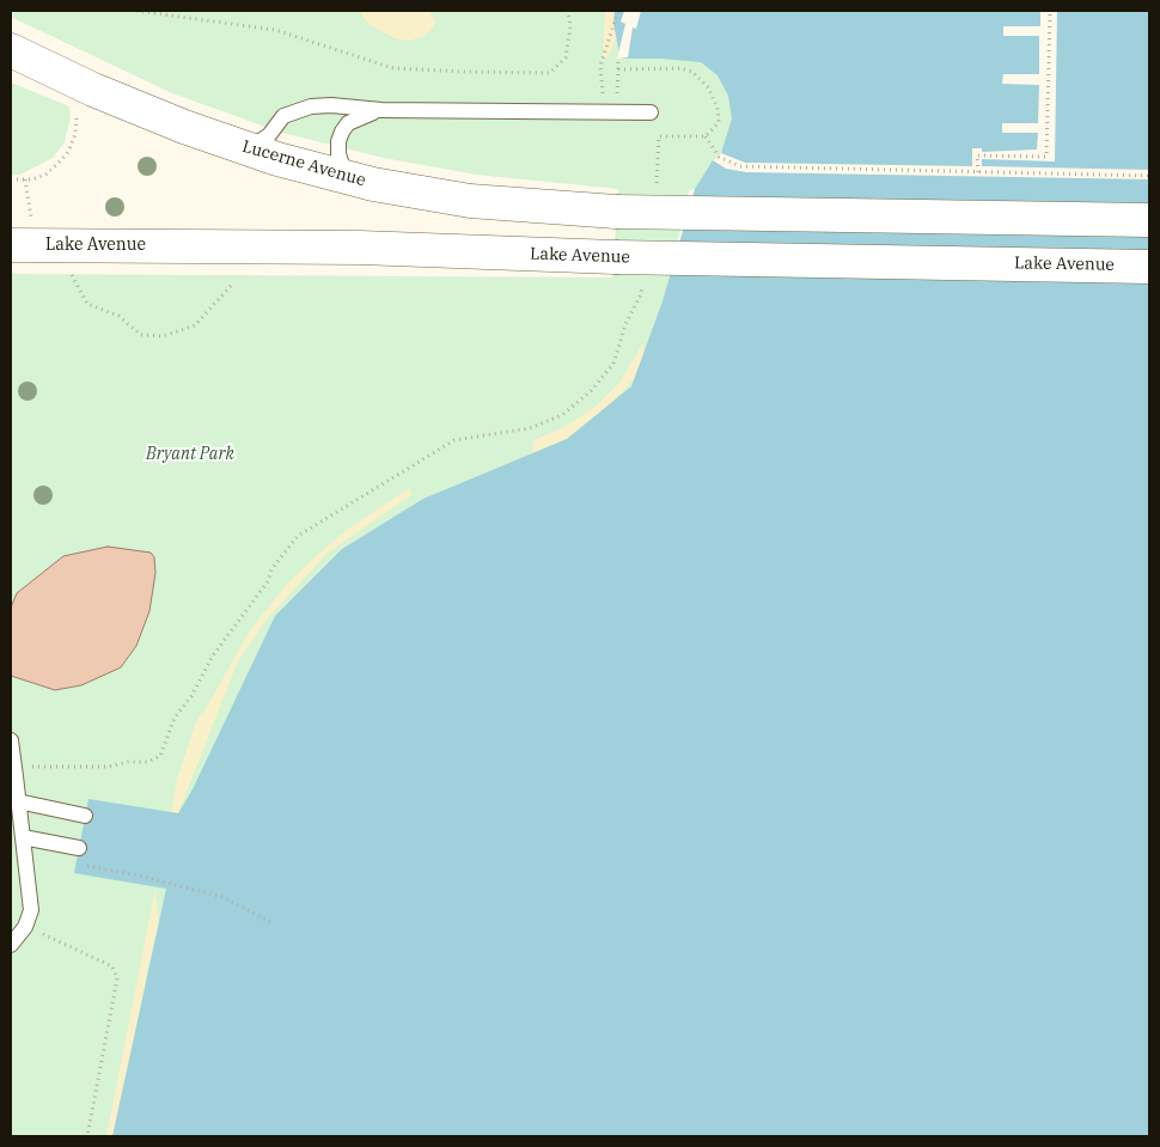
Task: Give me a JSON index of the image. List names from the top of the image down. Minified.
{"streets":{"main road":["Lucerne Avenue","Lake Avenue"]},"parks":["Bryant Park"]}
